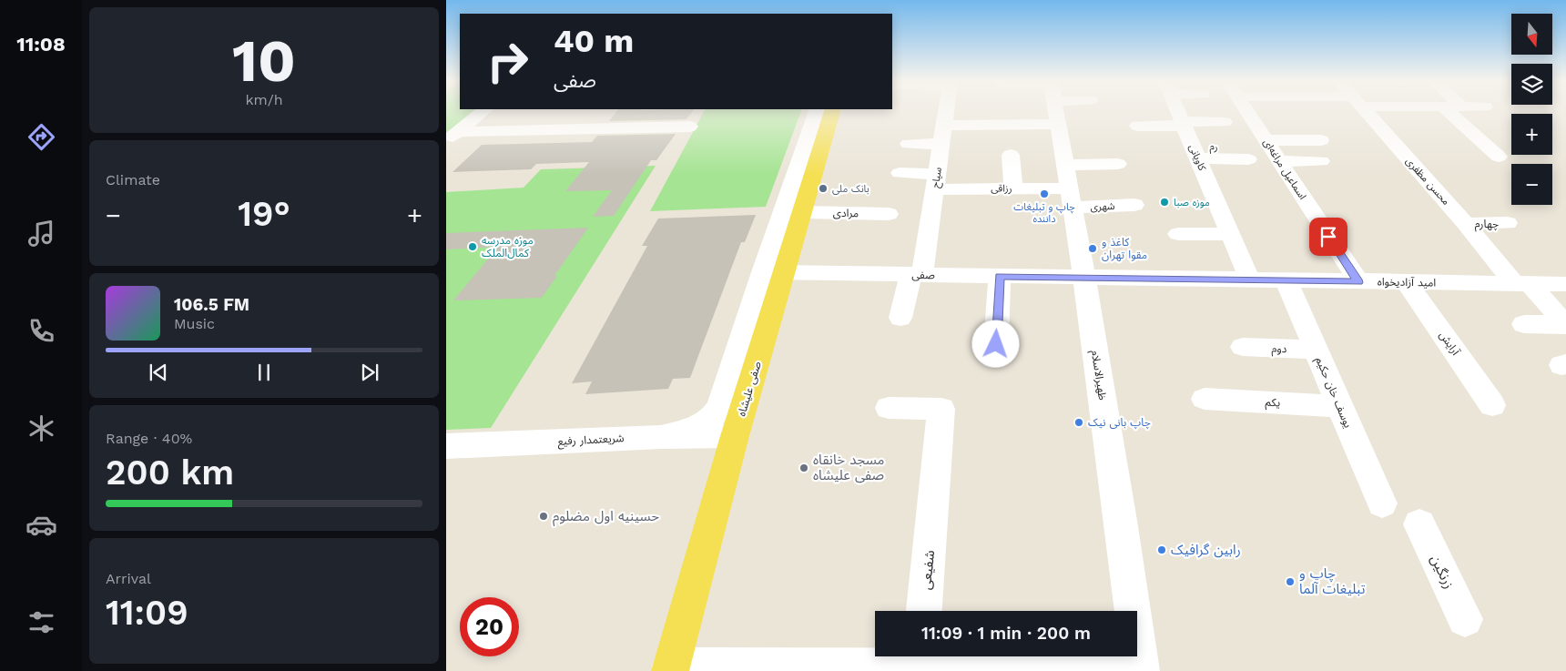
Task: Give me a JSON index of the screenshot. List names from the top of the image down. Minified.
{"streets":{"main road":["صفی علیشاه"],"street":["رم","کاویانی","اسماعیل مراغه‌ای","سیاح","محسن مظفری","رزاقی","شهری","مرادی","چهارم","صفی","امید آزادیخواه","آرایش","دوم","ظهیرالاسلام","یوسف خان حکیم","یکم","شریعتمدار رفیع","شفیعی","زرنگین"]},"crossings":[["رم","کاویانی"],["کاویانی","امید آزادیخواه"],["اسماعیل مراغه‌ای","امید آزادیخواه"],["سیاح","رزاقی"],["سیاح","صفی"],["محسن مظفری","چهارم"],["محسن مظفری","امید آزادیخواه"],["رزاقی","شهری"],["رزاقی","ظهیرالاسلام"],["شهری","ظهیرالاسلام"],["مرادی","صفی علیشاه"],["صفی","امید آزادیخواه"],["صفی","ظهیرالاسلام"],["صفی","صفی علیشاه"],["امید آزادیخواه","آرایش"],["امید آزادیخواه","ظهیرالاسلام"],["امید آزادیخواه","یوسف خان حکیم"],["دوم","یوسف خان حکیم"],["صفی علیشاه","شریعتمدار رفیع"],["یوسف خان حکیم","یکم"]],"places":["بانک ملی","چاپ و تبلیغات داننده","موزه صبا","موزه مدرسه کمال‌الملک","کاغذ و مقوا تهران","چاپ بانی‌ نیک","مسجد خانقاه صفی علیشاه","حسینیه اول مضلوم","رابین گرافیک","چاپ و تبلیغات آلما"],"north":"bottom","page":{"tabs":"11:08","tile":[["10","km/h"],"Climate",["Range · 40%","200 km"],["Arrival","11:09"]],"map_buttons":["+","−"],"turn":["40 m","صفی"],"heat":["−","19°","+"],"song":["106.5 FM","Music"],"limit":"20","trip":"11:09 · 1 min · 200 m"}}
